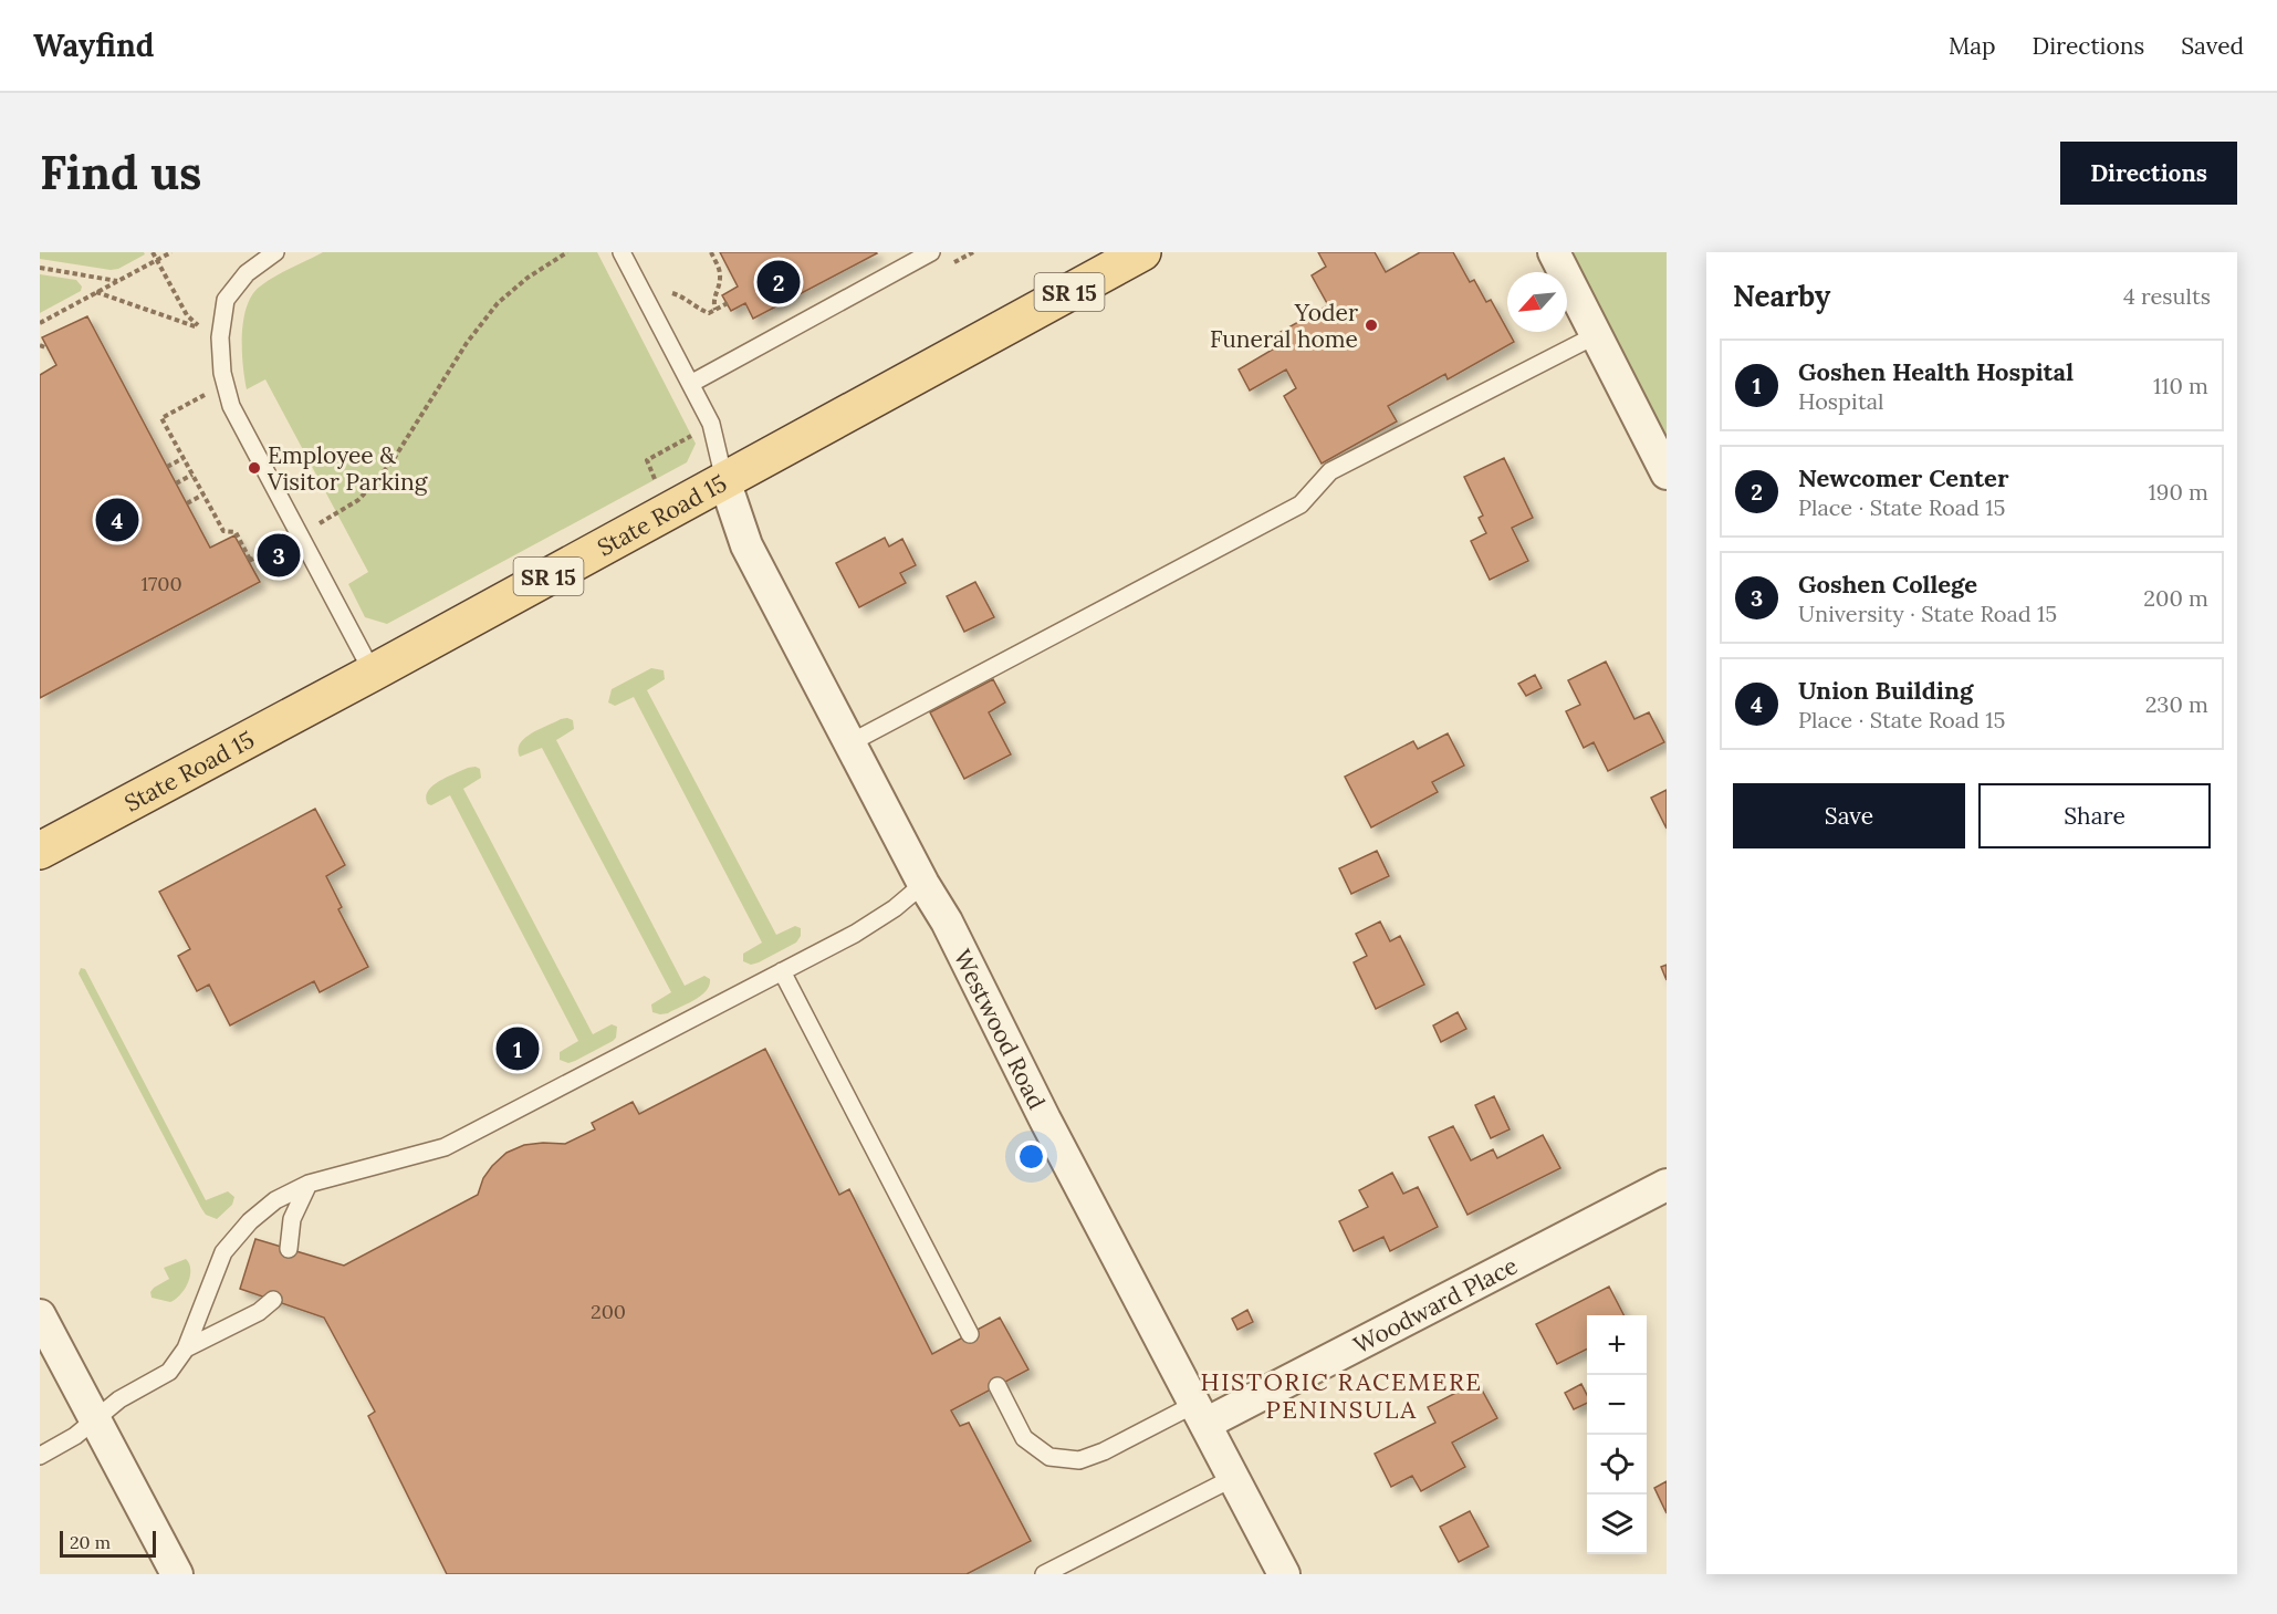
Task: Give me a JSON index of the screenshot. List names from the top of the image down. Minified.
{"streets":{"main road":["SR 15","State Road 15"],"street":["Westwood Road","Woodward Place"]},"crossings":[["State Road 15","Westwood Road"],["Westwood Road","Woodward Place"]],"districts":["HISTORIC RACEMERE PENINSULA"],"places":["Yoder Funeral home","Employee & Visitor Parking"],"house_numbers":["1700","200"],"scale_bar":"20 m","north":"bottom left","page":{"header":"Wayfind","nav":["Map","Directions","Saved"],"buttons":["Directions",["Save","Share"]],"title":"Find us","heading":["Nearby","4 results"],"pins":["2","4","3","1"],"list":[{"mark":"1","name":"Goshen Health Hospital","note":"Hospital","value":"110 m"},{"mark":"2","name":"Newcomer Center","note":"Place · State Road 15","value":"190 m"},{"mark":"3","name":"Goshen College","note":"University · State Road 15","value":"200 m"},{"mark":"4","name":"Union Building","note":"Place · State Road 15","value":"230 m"}],"map_buttons":["+","−"],"scale":"20 m"}}
